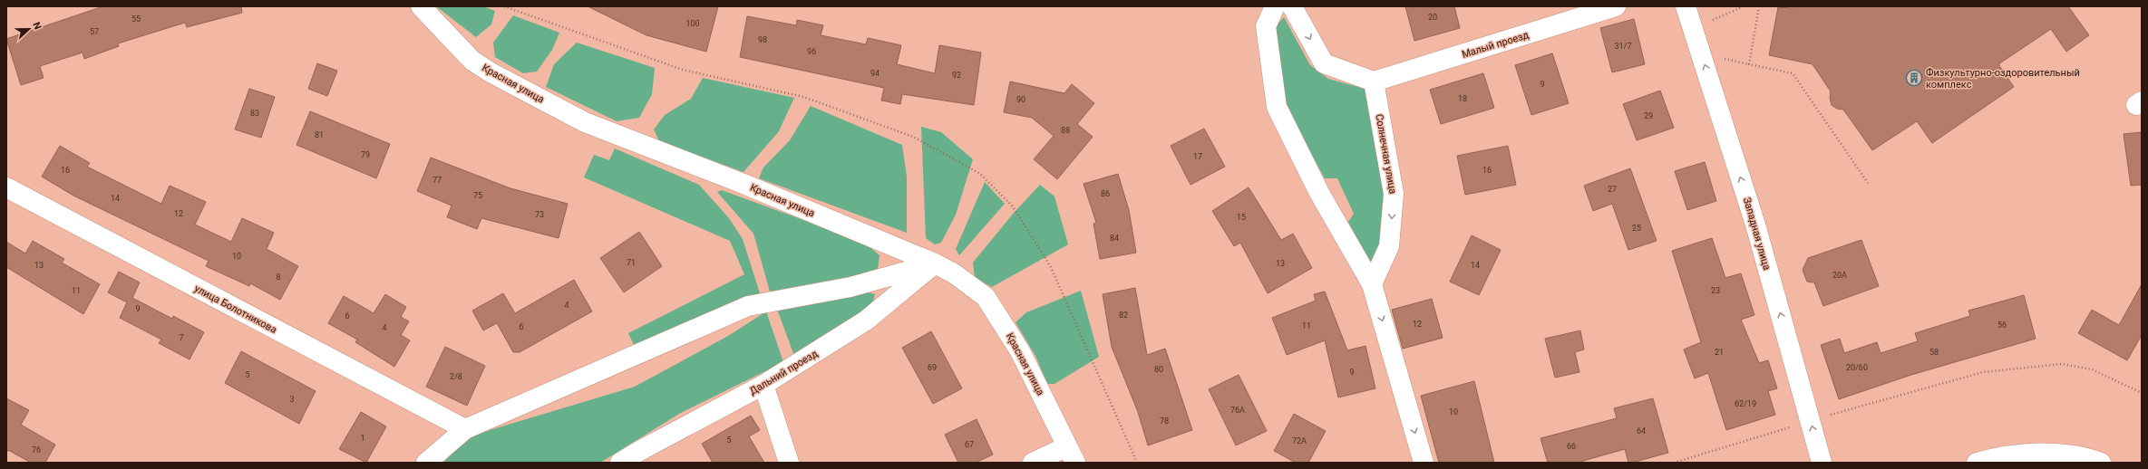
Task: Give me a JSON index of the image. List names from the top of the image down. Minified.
{"streets":{"street":["Малый проезд","Красная улица","Солнечная улица","Западная улица","улица Болотникова","Дальний проезд"]},"crossings":[["Малый проезд","Солнечная улица"],["Красная улица","Дальний проезд"]],"one_way":["Западная улица"],"places":{"building":["Физкультурно-оздоровительный комплекс"]},"house_numbers":["20","55","100","57","98","31/7","96","94","92","9","18","90","83","29","88","81","79","17","16","16","77","27","86","75","14","12","73","15","25","84","10","71","13","13","14","20А","8","11","23","4","9","82","6","12","56","11","6","4","7","21","58","69","20/60","80","9","5","2/8","3","62/19","76А","10","78","64","1","5","72А","67","66","76"],"north":"right"}
